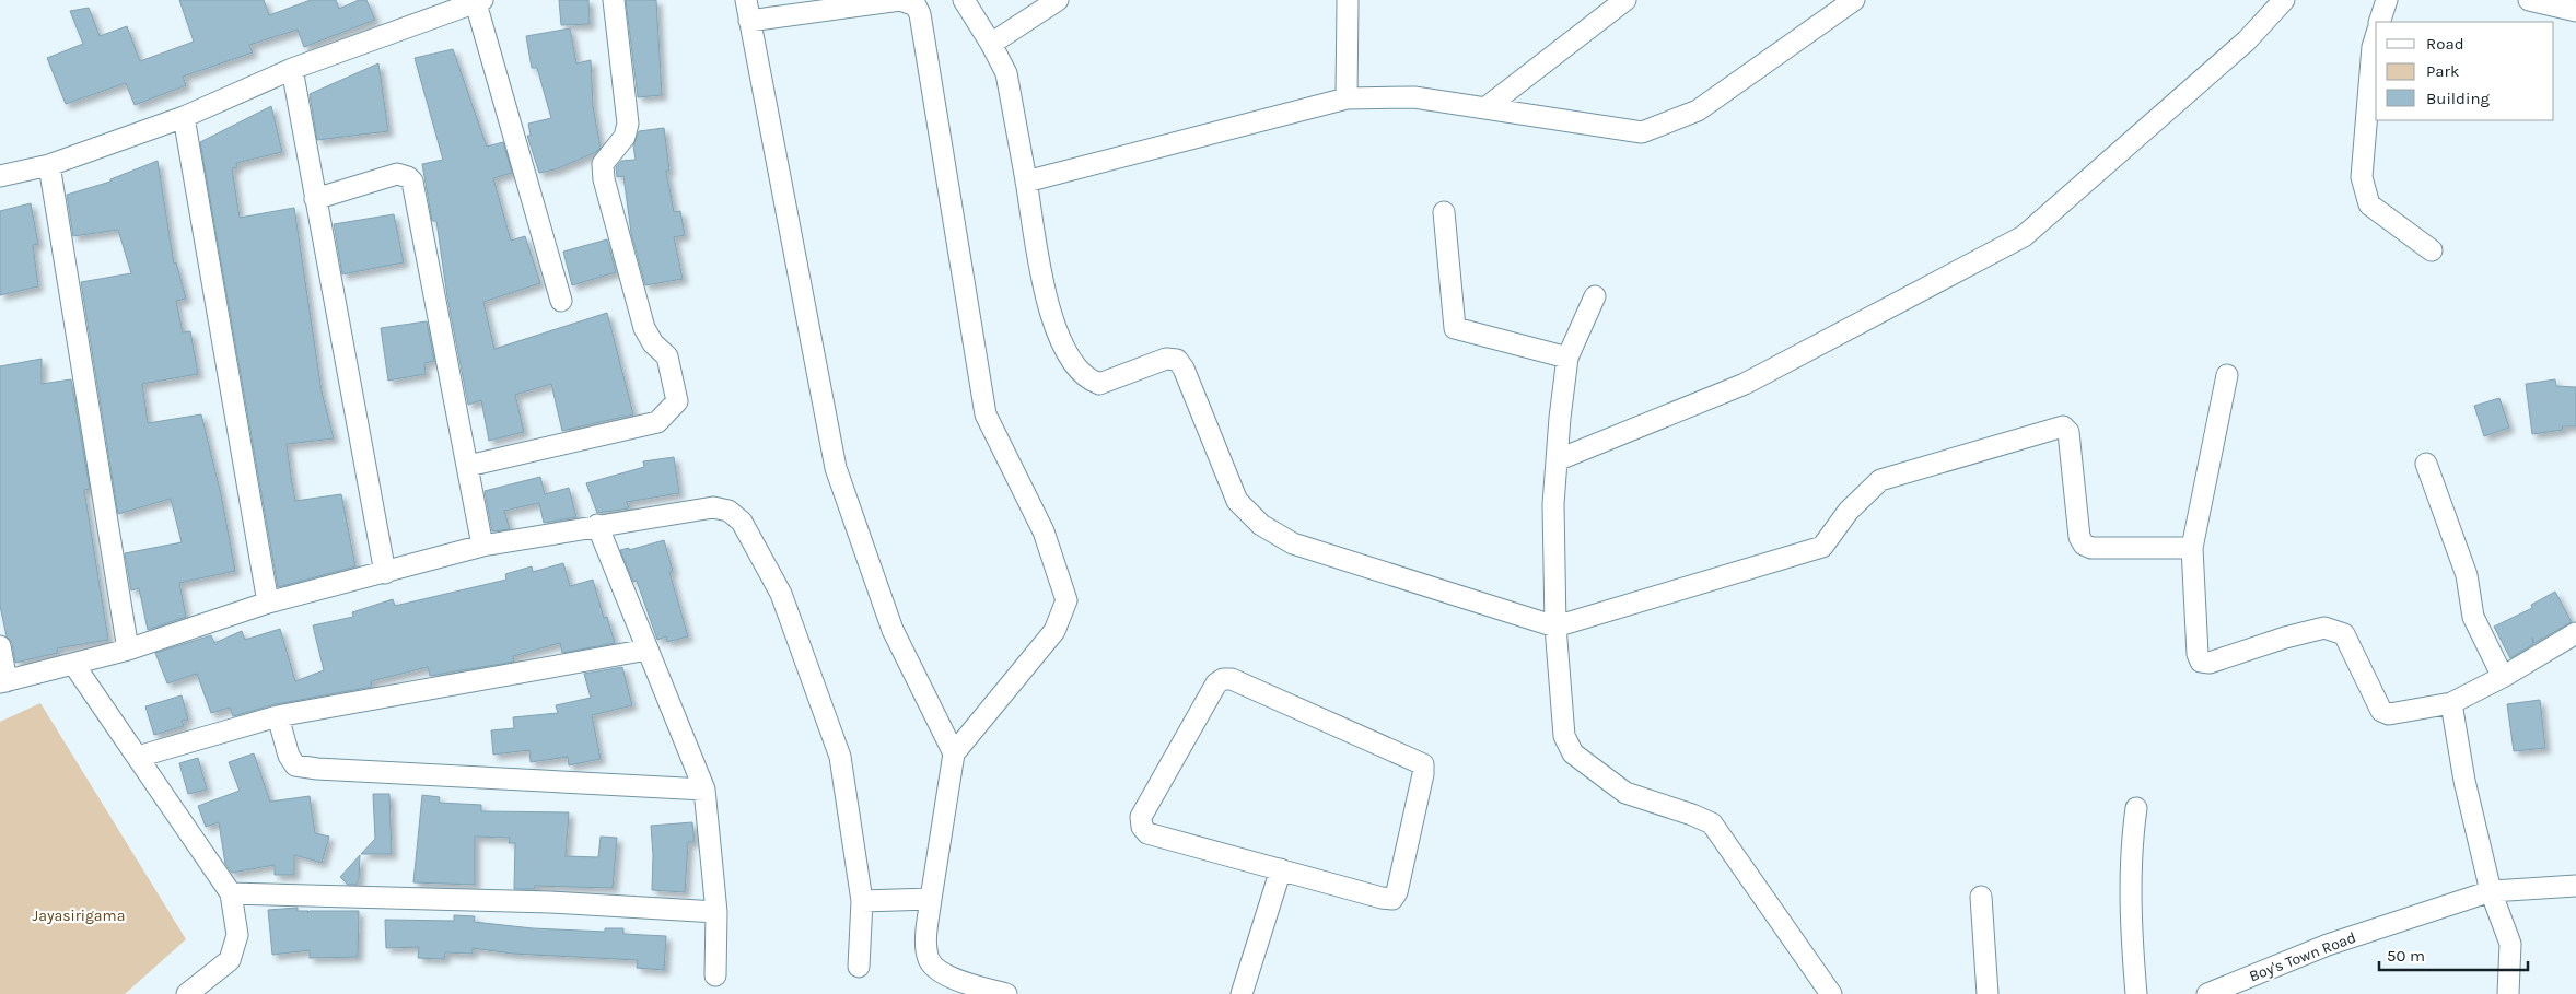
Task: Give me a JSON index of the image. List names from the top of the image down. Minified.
{"streets":{"street":["Boy's Town Road"]},"parks":["Jayasirigama"],"legend":["Road","Park","Building"],"scale_bar":"50 m"}
